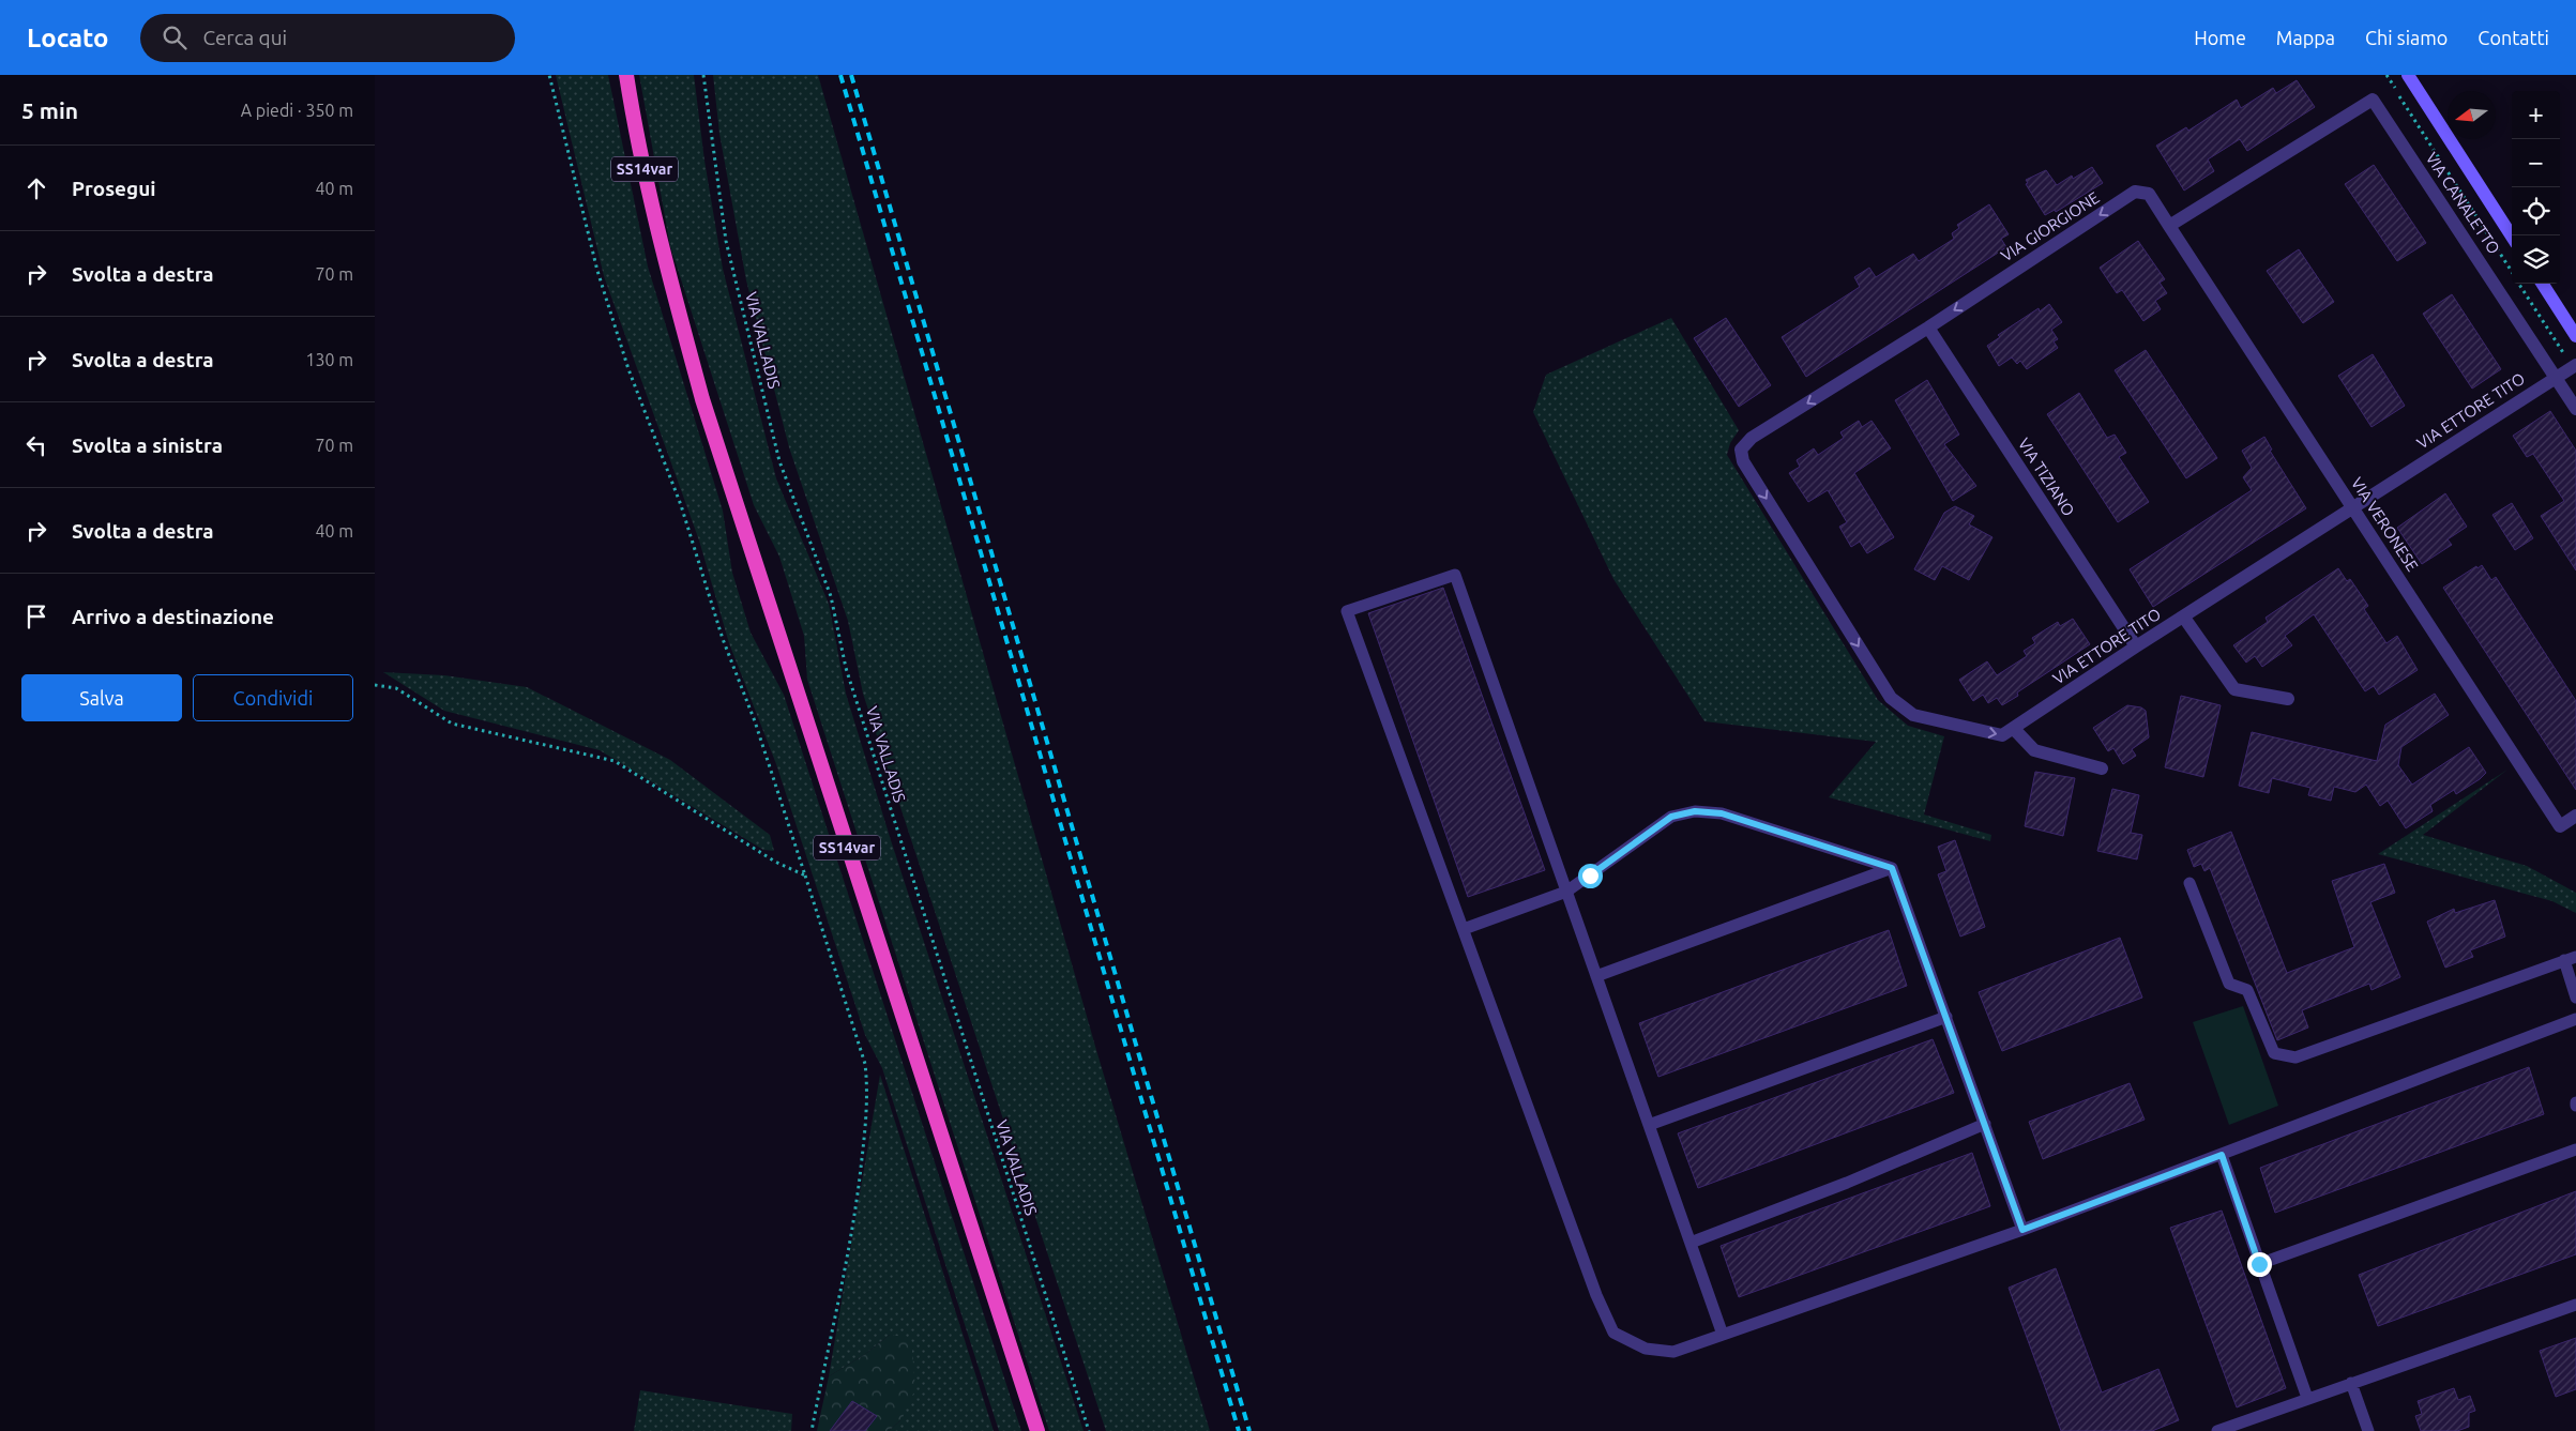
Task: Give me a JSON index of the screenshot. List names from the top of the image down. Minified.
{"streets":{"highway":["SS14var"],"street":["VIA CANALETTO","VIA GIORGIONE","VIA ETTORE TITO","VIA TIZIANO","VIA VERONESE"],"path":["VIA VALLADIS"]},"crossings":[["VIA CANALETTO","VIA GIORGIONE"],["VIA CANALETTO","VIA ETTORE TITO"],["VIA CANALETTO","VIA VERONESE"],["VIA GIORGIONE","VIA ETTORE TITO"],["VIA GIORGIONE","VIA TIZIANO"],["VIA GIORGIONE","VIA VERONESE"],["VIA ETTORE TITO","VIA TIZIANO"],["VIA ETTORE TITO","VIA VERONESE"]],"one_way":["VIA GIORGIONE","VIA ETTORE TITO"],"north":"left","page":{"header":"Locato","search":"Cerca qui","nav":["Home","Mappa","Chi siamo","Contatti"],"heading":["5 min","A piedi · 350 m"],"map_buttons":["+","−"],"list":[["Prosegui","40 m"],["Svolta a destra","70 m"],["Svolta a destra","130 m"],["Svolta a sinistra","70 m"],["Svolta a destra","40 m"],"Arrivo a destinazione"],"buttons":["Salva","Condividi"]}}
